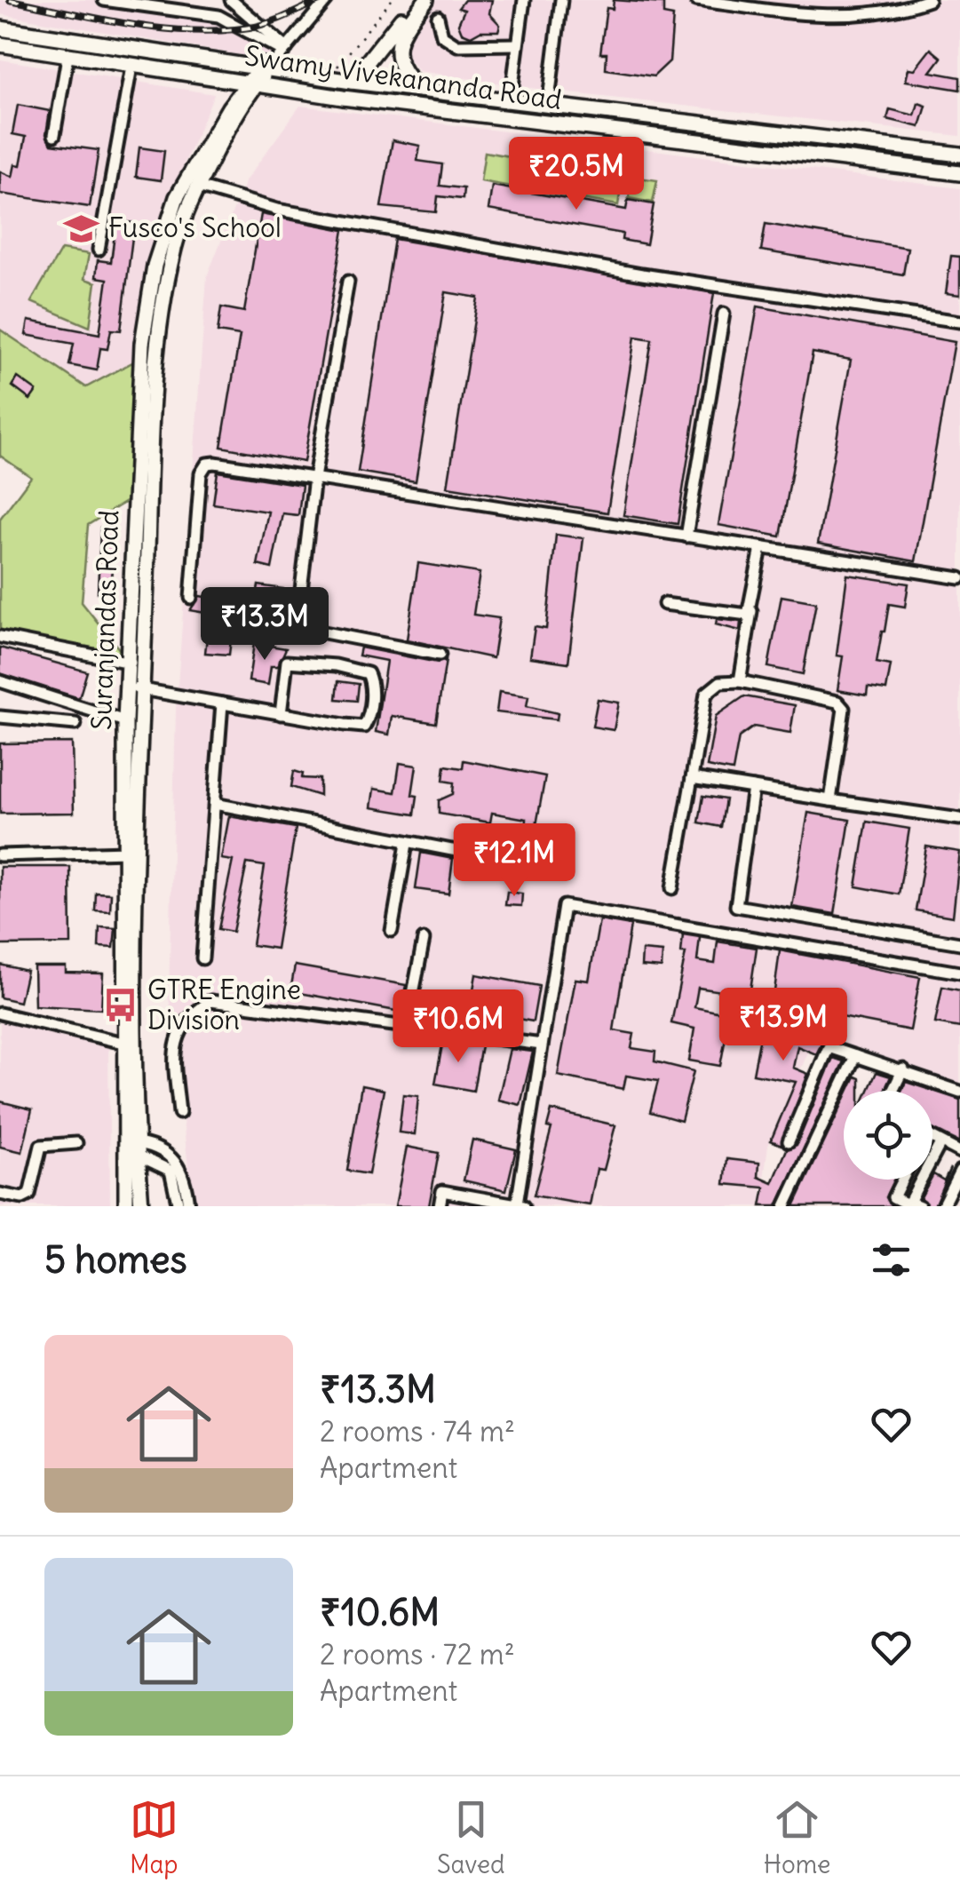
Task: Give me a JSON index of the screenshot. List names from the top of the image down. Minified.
{"streets":{"main road":["Swamy Vivekananda Road","Suranjandas Road"]},"crossings":[["Swamy Vivekananda Road","Suranjandas Road"]],"places":{"school or university":["Fusco's School"],"bus stop":["GTRE Engine Division"]},"page":{"price":["₹20.5M","₹13.3M","₹12.1M","₹13.9M","₹10.6M"],"heading":"5 homes","list":[{"name":"₹13.3M","note":"2 rooms · 74 m² · Apartment"},{"name":"₹10.6M","note":"2 rooms · 72 m² · Apartment"}],"tabs":["Map","Saved","Home"]}}
